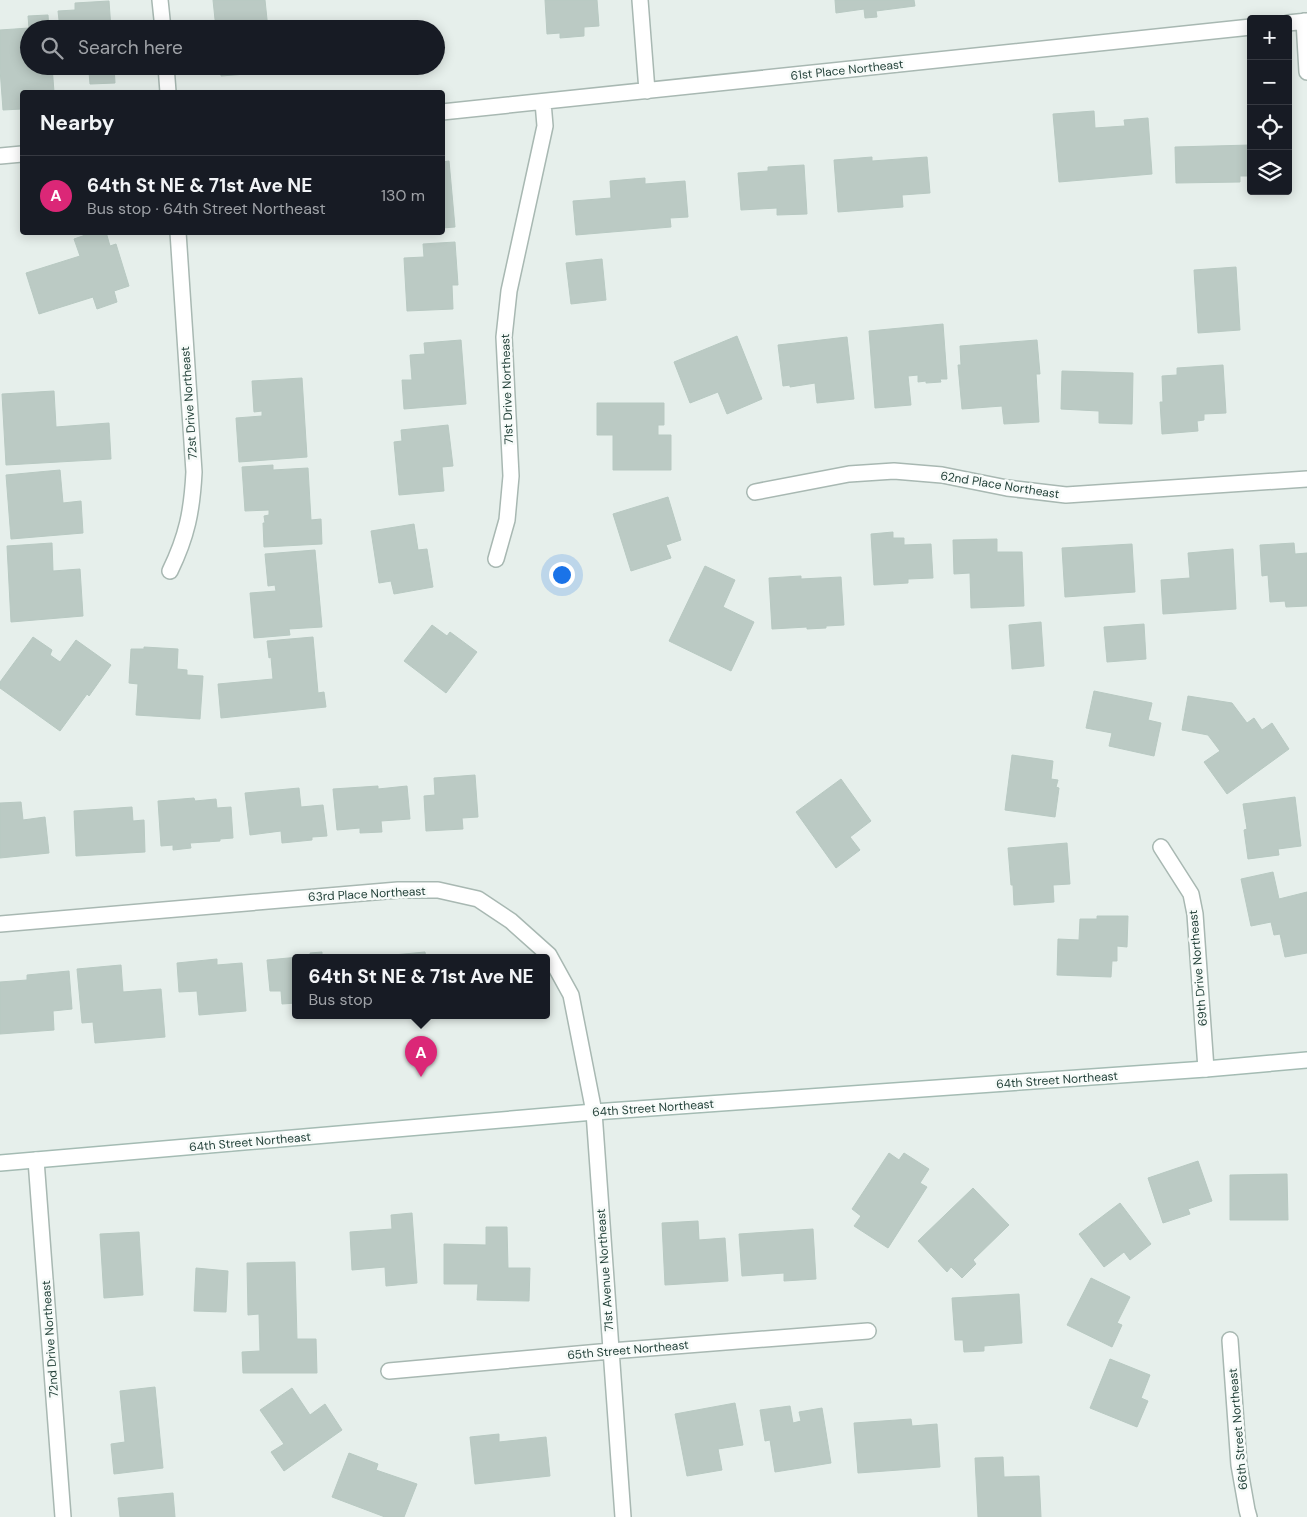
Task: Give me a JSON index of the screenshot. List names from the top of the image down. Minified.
{"streets":{"street":["61st Place Northeast","71st Drive Northeast","72st Drive Northeast","62nd Place Northeast","63rd Place Northeast","69th Drive Northeast","64th Street Northeast","71st Avenue Northeast","72nd Drive Northeast","65th Street Northeast","66th Street Northeast"]},"crossings":[["61st Place Northeast","71st Drive Northeast"],["63rd Place Northeast","64th Street Northeast"],["63rd Place Northeast","71st Avenue Northeast"],["69th Drive Northeast","64th Street Northeast"],["64th Street Northeast","71st Avenue Northeast"],["64th Street Northeast","72nd Drive Northeast"],["71st Avenue Northeast","65th Street Northeast"]],"page":{"map_buttons":["+","−"],"search":"Search here","heading":"Nearby","list":[{"mark":"A","name":"64th St NE & 71st Ave NE","note":"Bus stop · 64th Street Northeast","value":"130 m"}],"popup":["64th St NE & 71st Ave NE","Bus stop"],"pins":"A"}}
